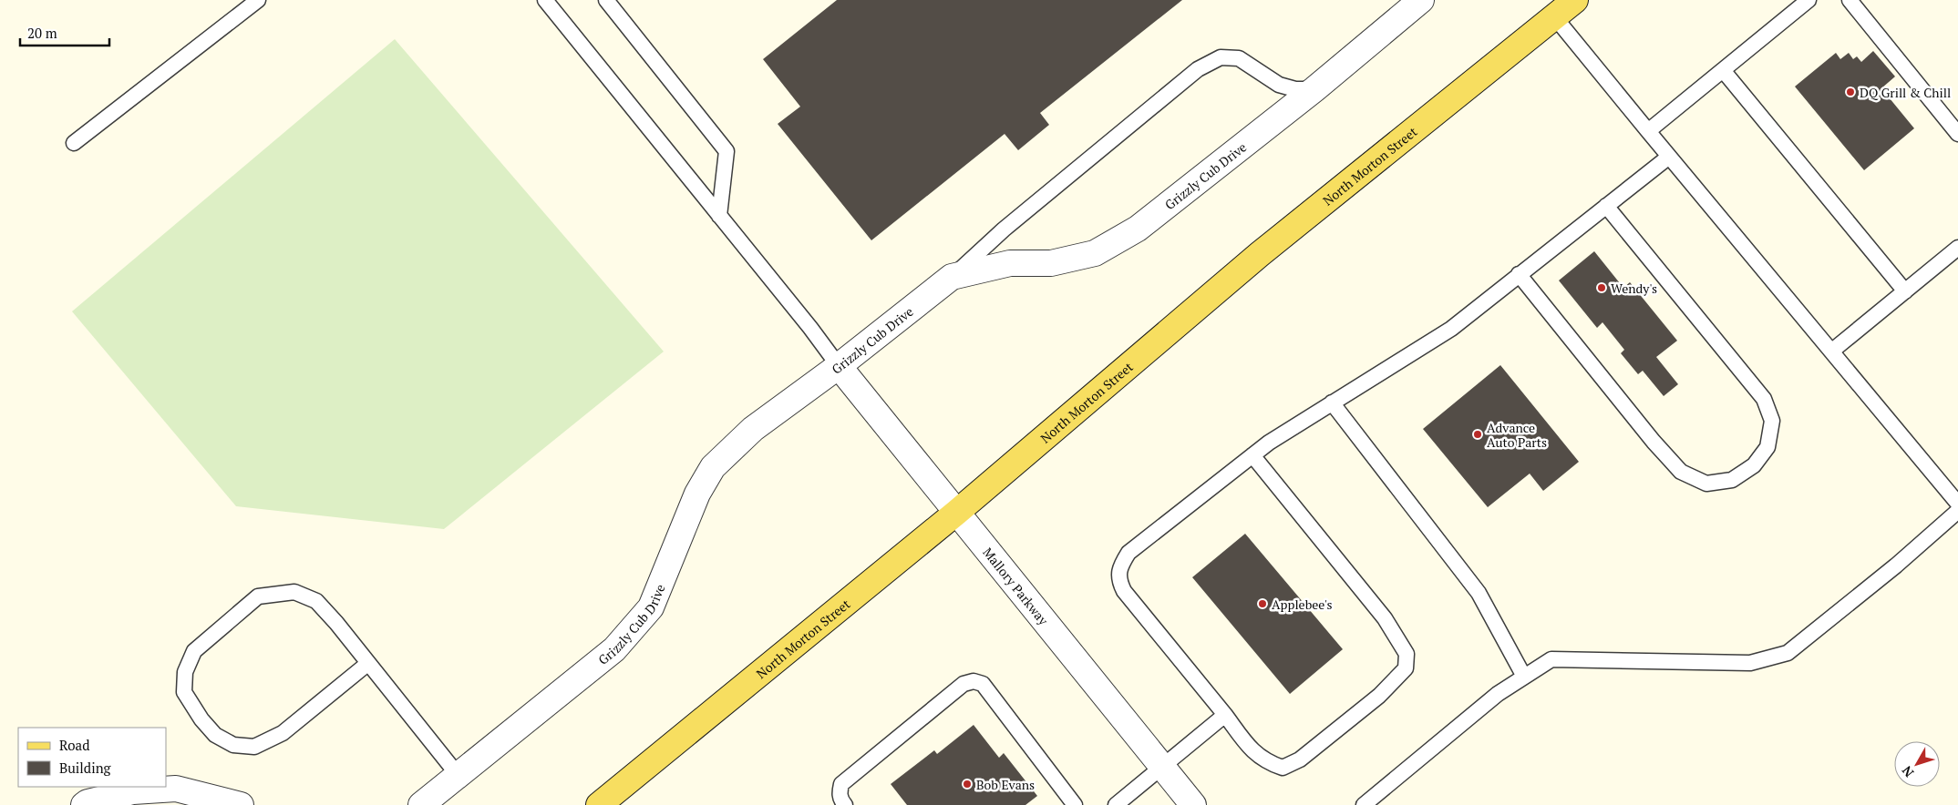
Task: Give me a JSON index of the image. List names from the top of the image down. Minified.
{"streets":{"main road":["North Morton Street"],"street":["Grizzly Cub Drive","Mallory Parkway"]},"crossings":[["North Morton Street","Mallory Parkway"],["Grizzly Cub Drive","Mallory Parkway"]],"places":["DQ Grill & Chill","Wendy's","Advance Auto Parts","Applebee's","Bob Evans"],"legend":["Road","Building"],"scale_bar":"20 m","north":"bottom left"}
